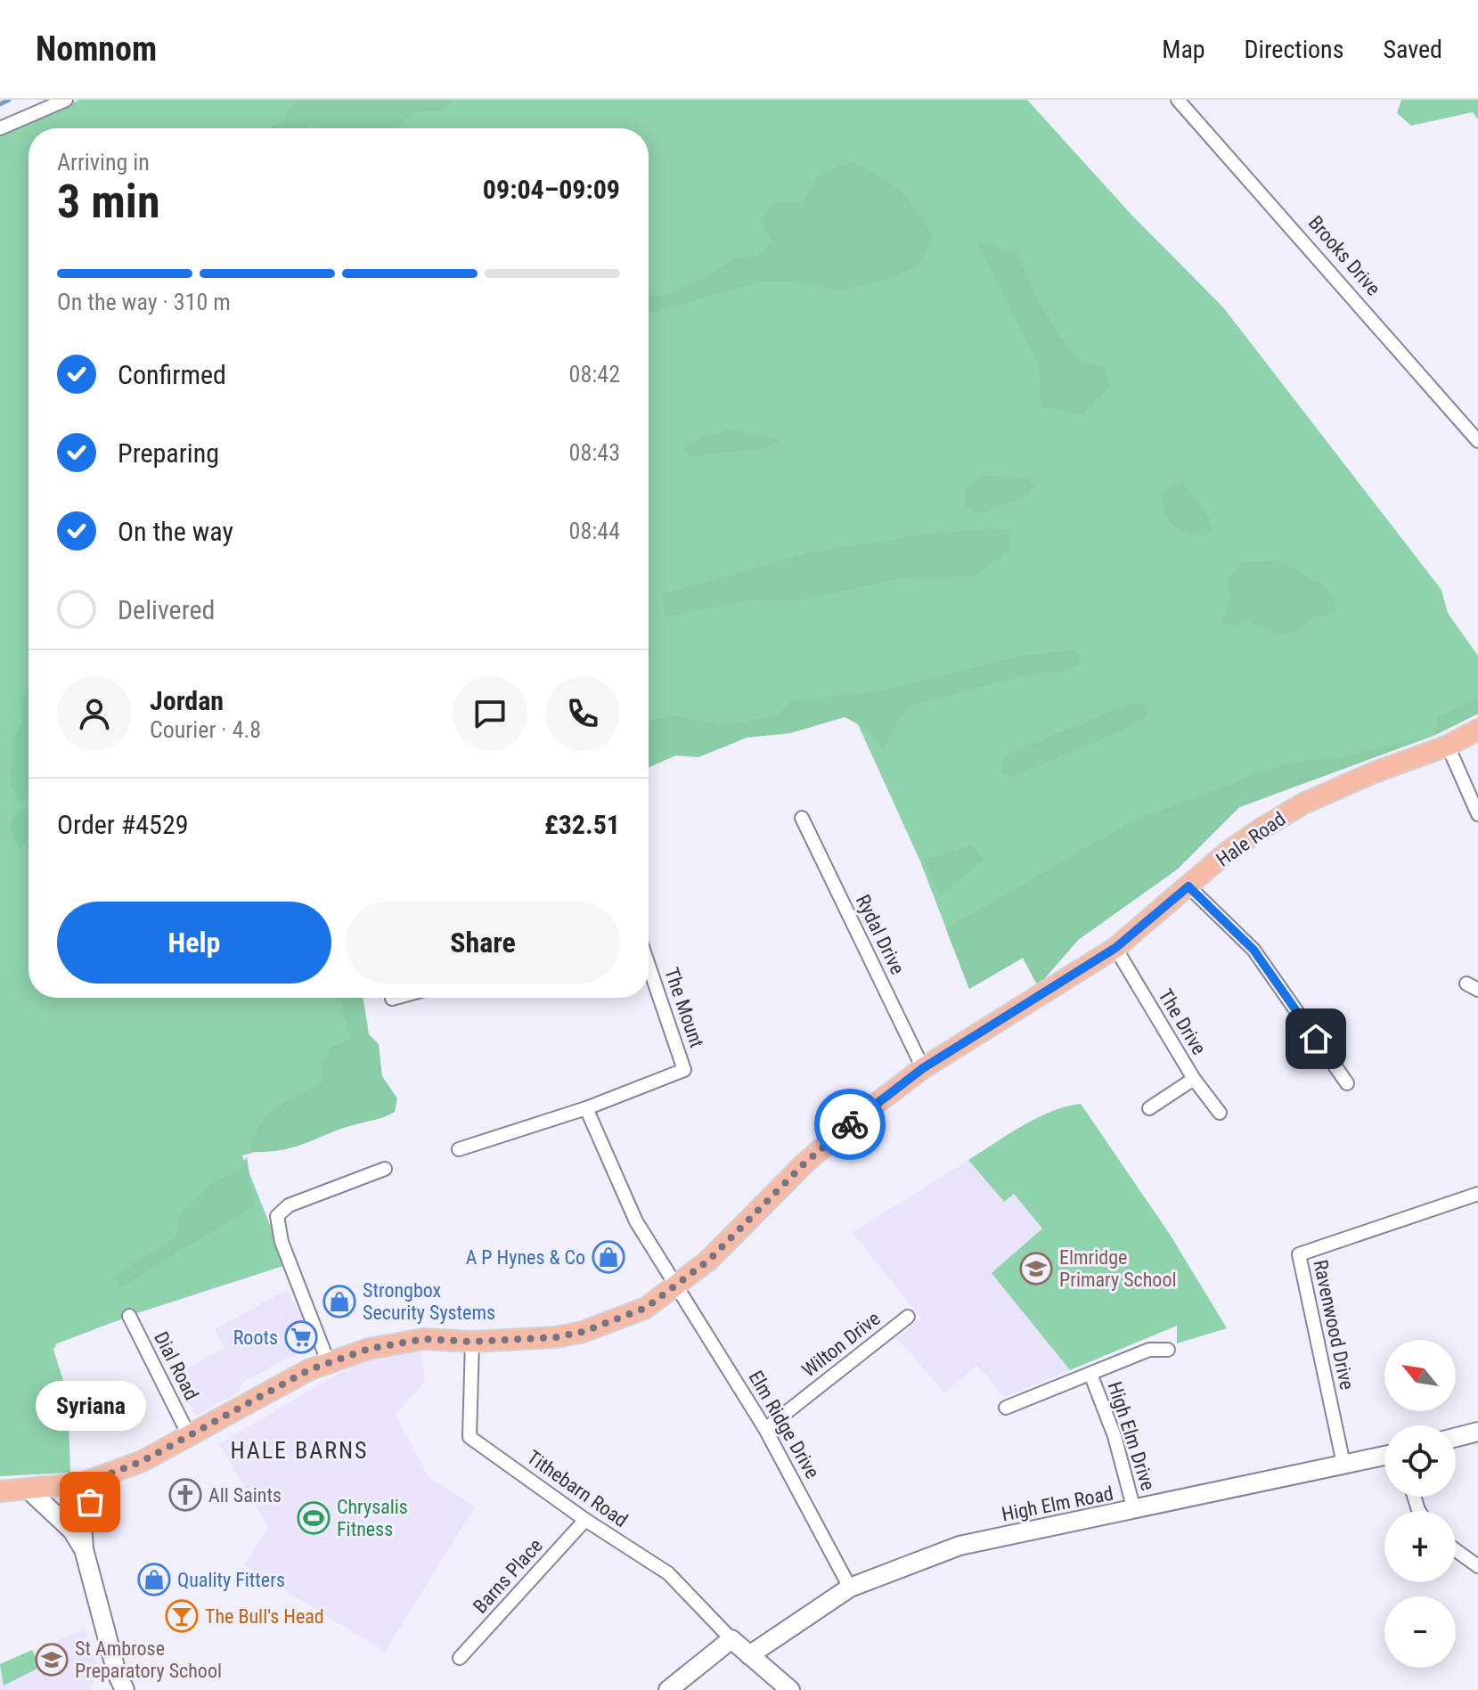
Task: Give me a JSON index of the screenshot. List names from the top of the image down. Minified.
{"streets":{"main road":["Hale Road"],"street":["Brooks Drive","Rydal Drive","The Mount","The Drive","Ravenwood Drive","Wilton Drive","Dial Road","Elm Ridge Drive","High Elm Drive","Tithebarn Road","High Elm Road","Barns Place"]},"crossings":[["Hale Road","Rydal Drive"],["Hale Road","The Drive"],["Hale Road","Dial Road"],["Hale Road","Elm Ridge Drive"],["Hale Road","Tithebarn Road"],["Ravenwood Drive","High Elm Road"],["Wilton Drive","Elm Ridge Drive"],["Elm Ridge Drive","High Elm Road"],["High Elm Drive","High Elm Road"],["Tithebarn Road","Barns Place"]],"districts":["HALE BARNS"],"places":{"shop":["A P Hynes & Co","Strongbox Security Systems","Quality Fitters"],"school or university":["Elmridge Primary School","St Ambrose Preparatory School"],"supermarket":["Roots"],"church":["All Saints"],"other":["Syriana"],"sports":["Chrysalis Fitness"],"bar":["The Bull's Head"]},"north":"top left","page":{"header":"Nomnom","nav":["Map","Directions","Saved"],"heading":["3 min","Arriving in","09:04–09:09"],"panel":["Jordan","Courier · 4.8","Order #4529","£32.51"],"bar":"On the way · 310 m","list":[["Confirmed","08:42"],["Preparing","08:43"],["On the way","08:44"],"Delivered"],"buttons":["Help","Share"],"map_buttons":["+","−"],"bubble":"Syriana"}}
